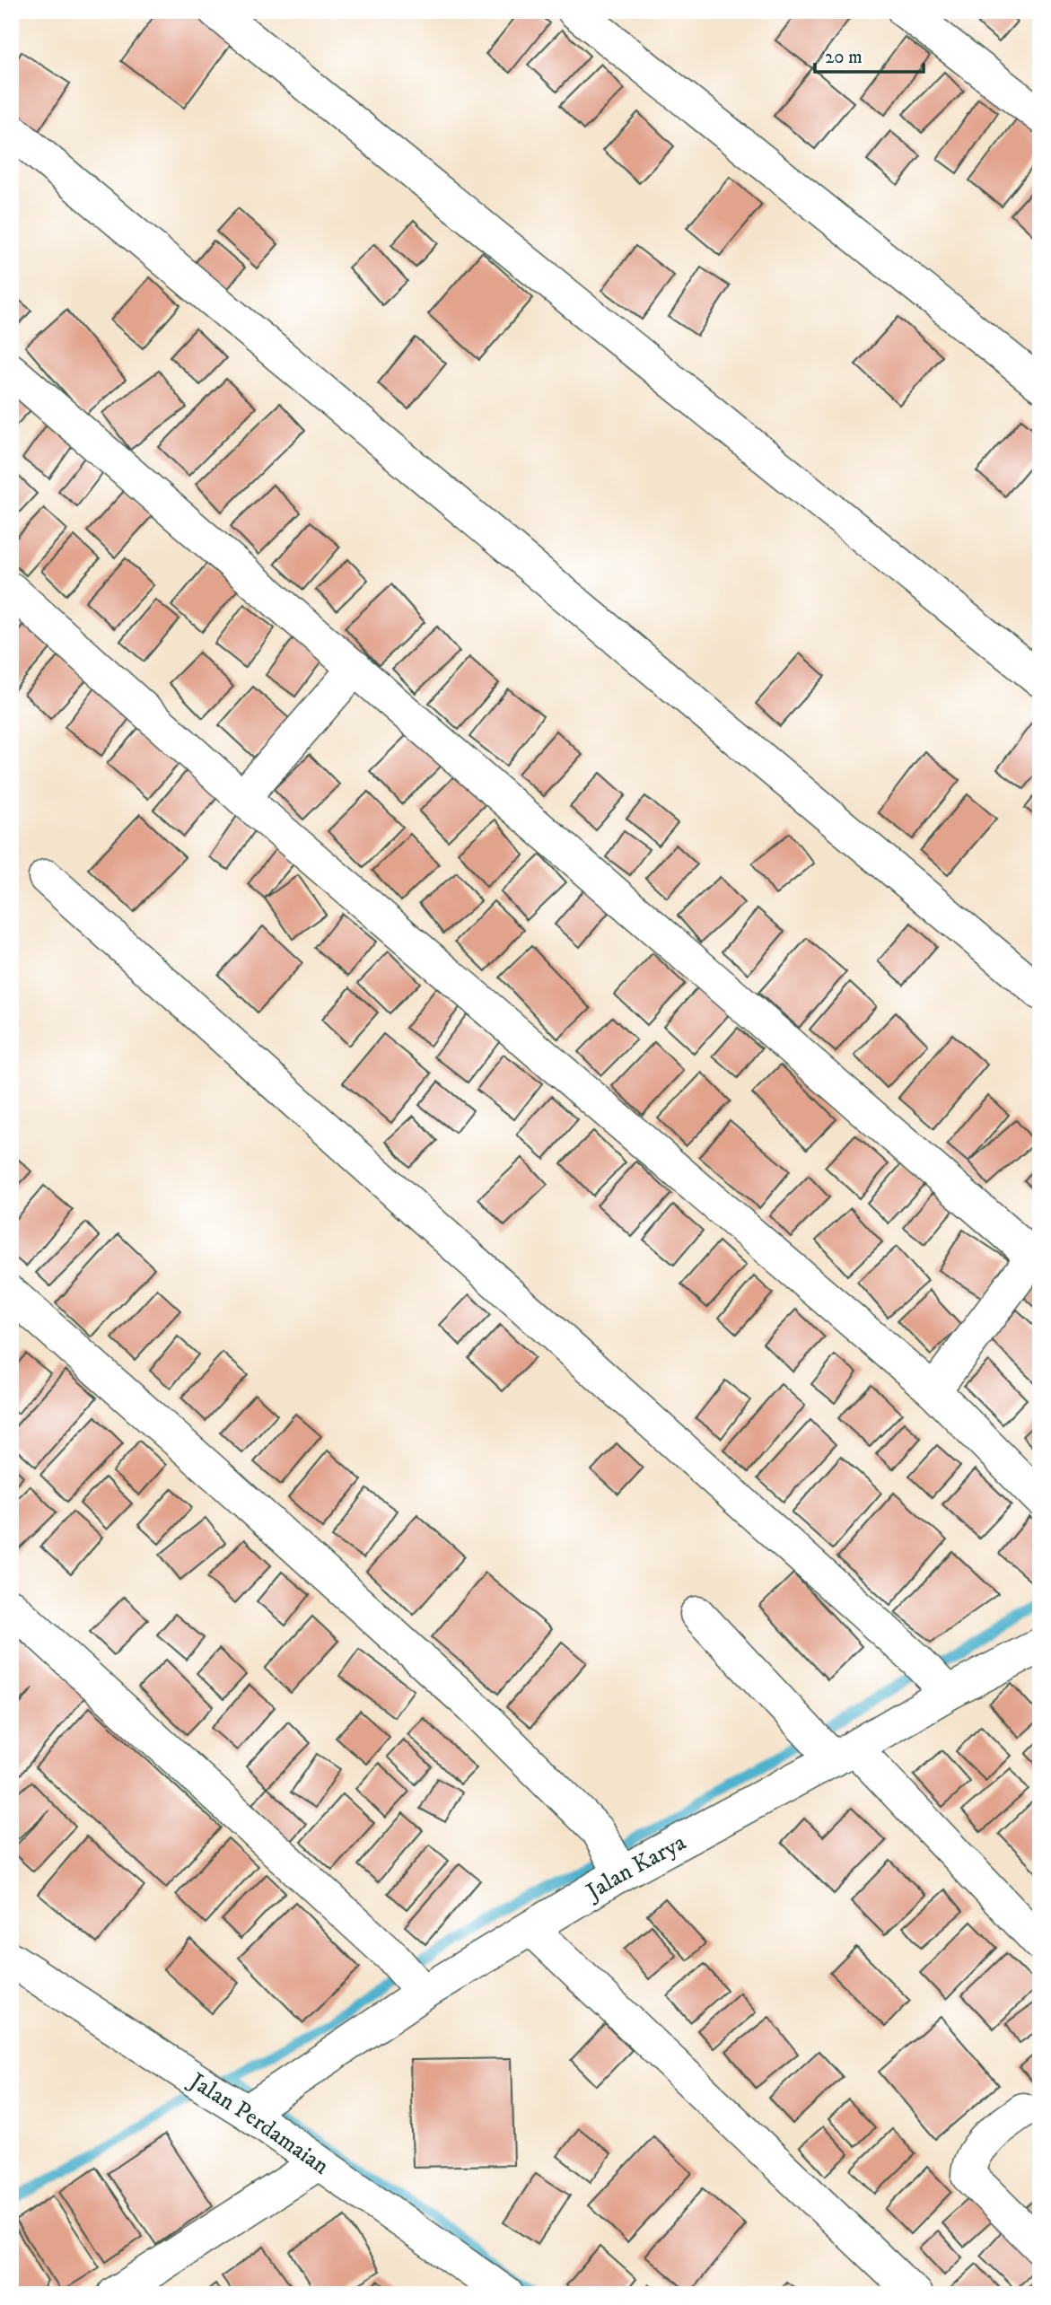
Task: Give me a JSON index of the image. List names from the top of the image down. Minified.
{"streets":{"street":["Jalan Karya","Jalan Perdamaian"]},"crossings":[["Jalan Karya","Jalan Perdamaian"]],"scale_bar":"20 m"}
